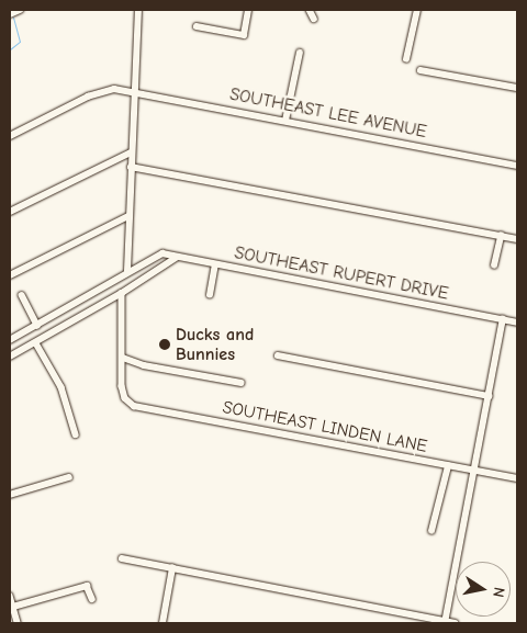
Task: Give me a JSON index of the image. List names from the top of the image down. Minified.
{"streets":{"street":["SOUTHEAST LEE AVENUE","SOUTHEAST RUPERT DRIVE","SOUTHEAST LINDEN LANE"]},"places":["Ducks and Bunnies"],"north":"right"}
